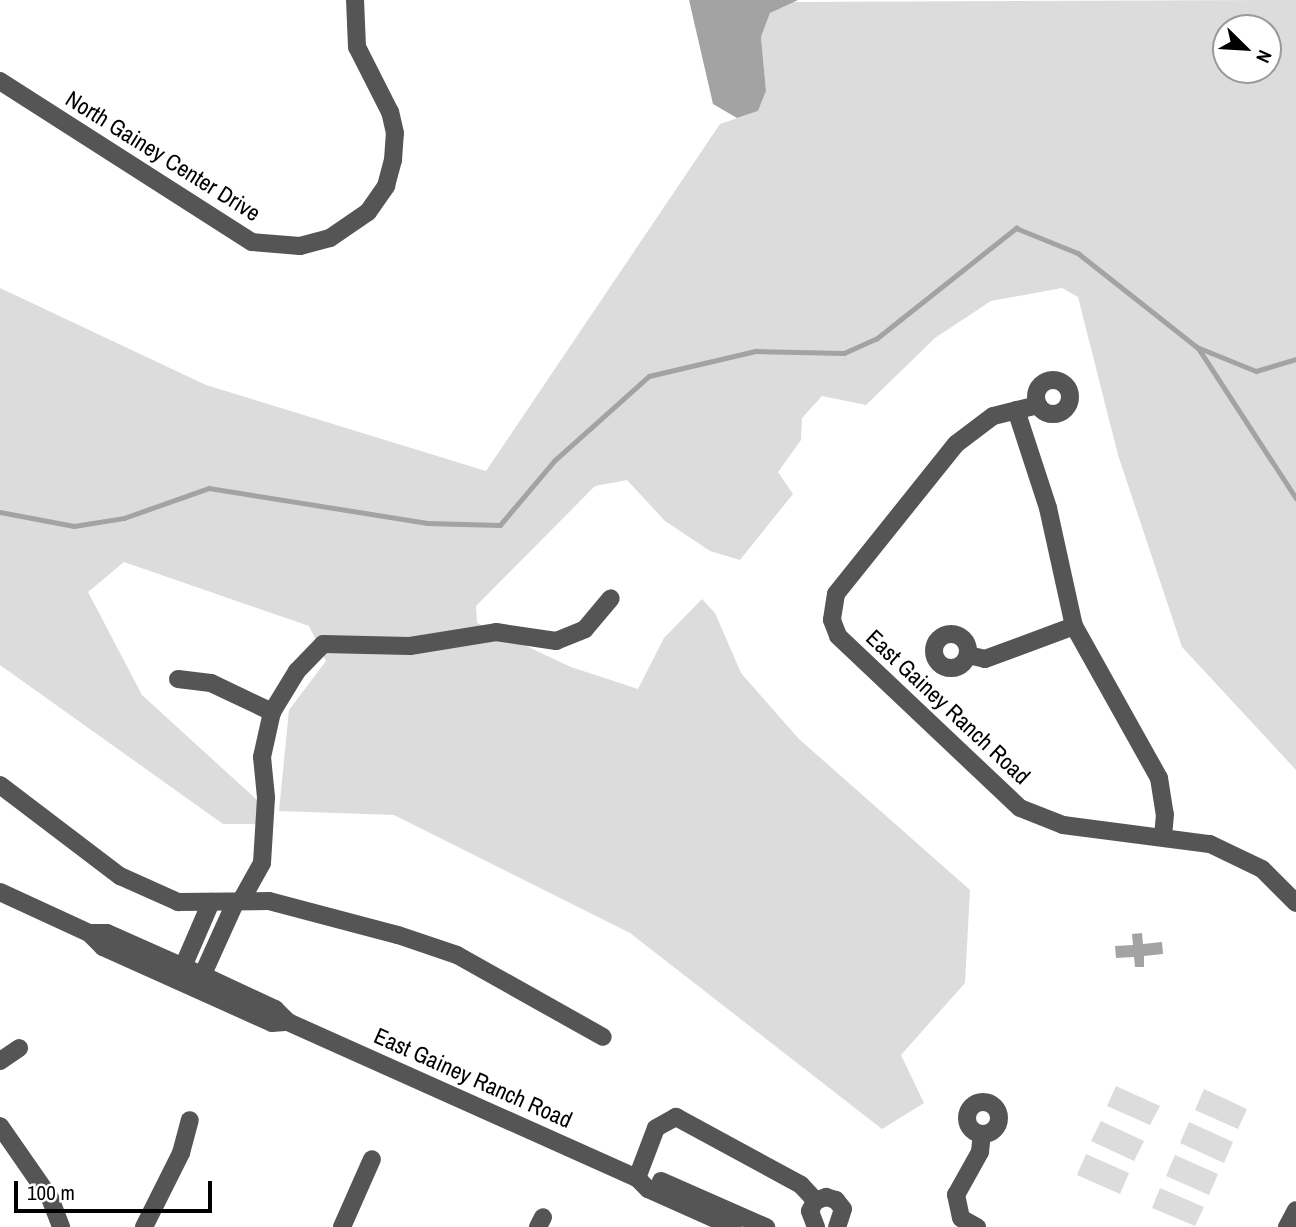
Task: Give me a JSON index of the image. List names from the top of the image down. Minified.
{"streets":{"street":["North Gainey Center Drive","East Gainey Ranch Road"]},"scale_bar":"100 m","north":"bottom right"}
